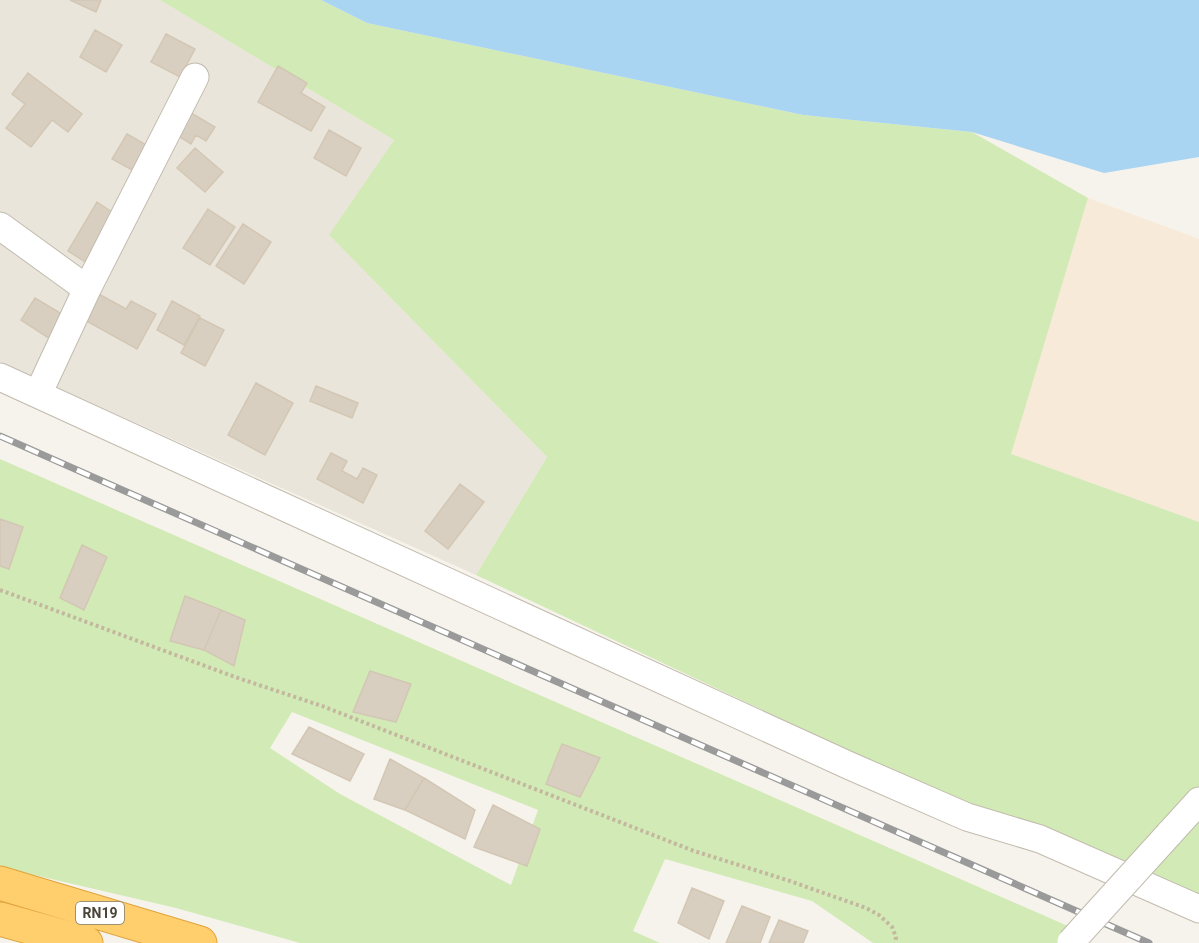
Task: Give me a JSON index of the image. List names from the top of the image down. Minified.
{"streets":{"highway":["RN19"]}}
